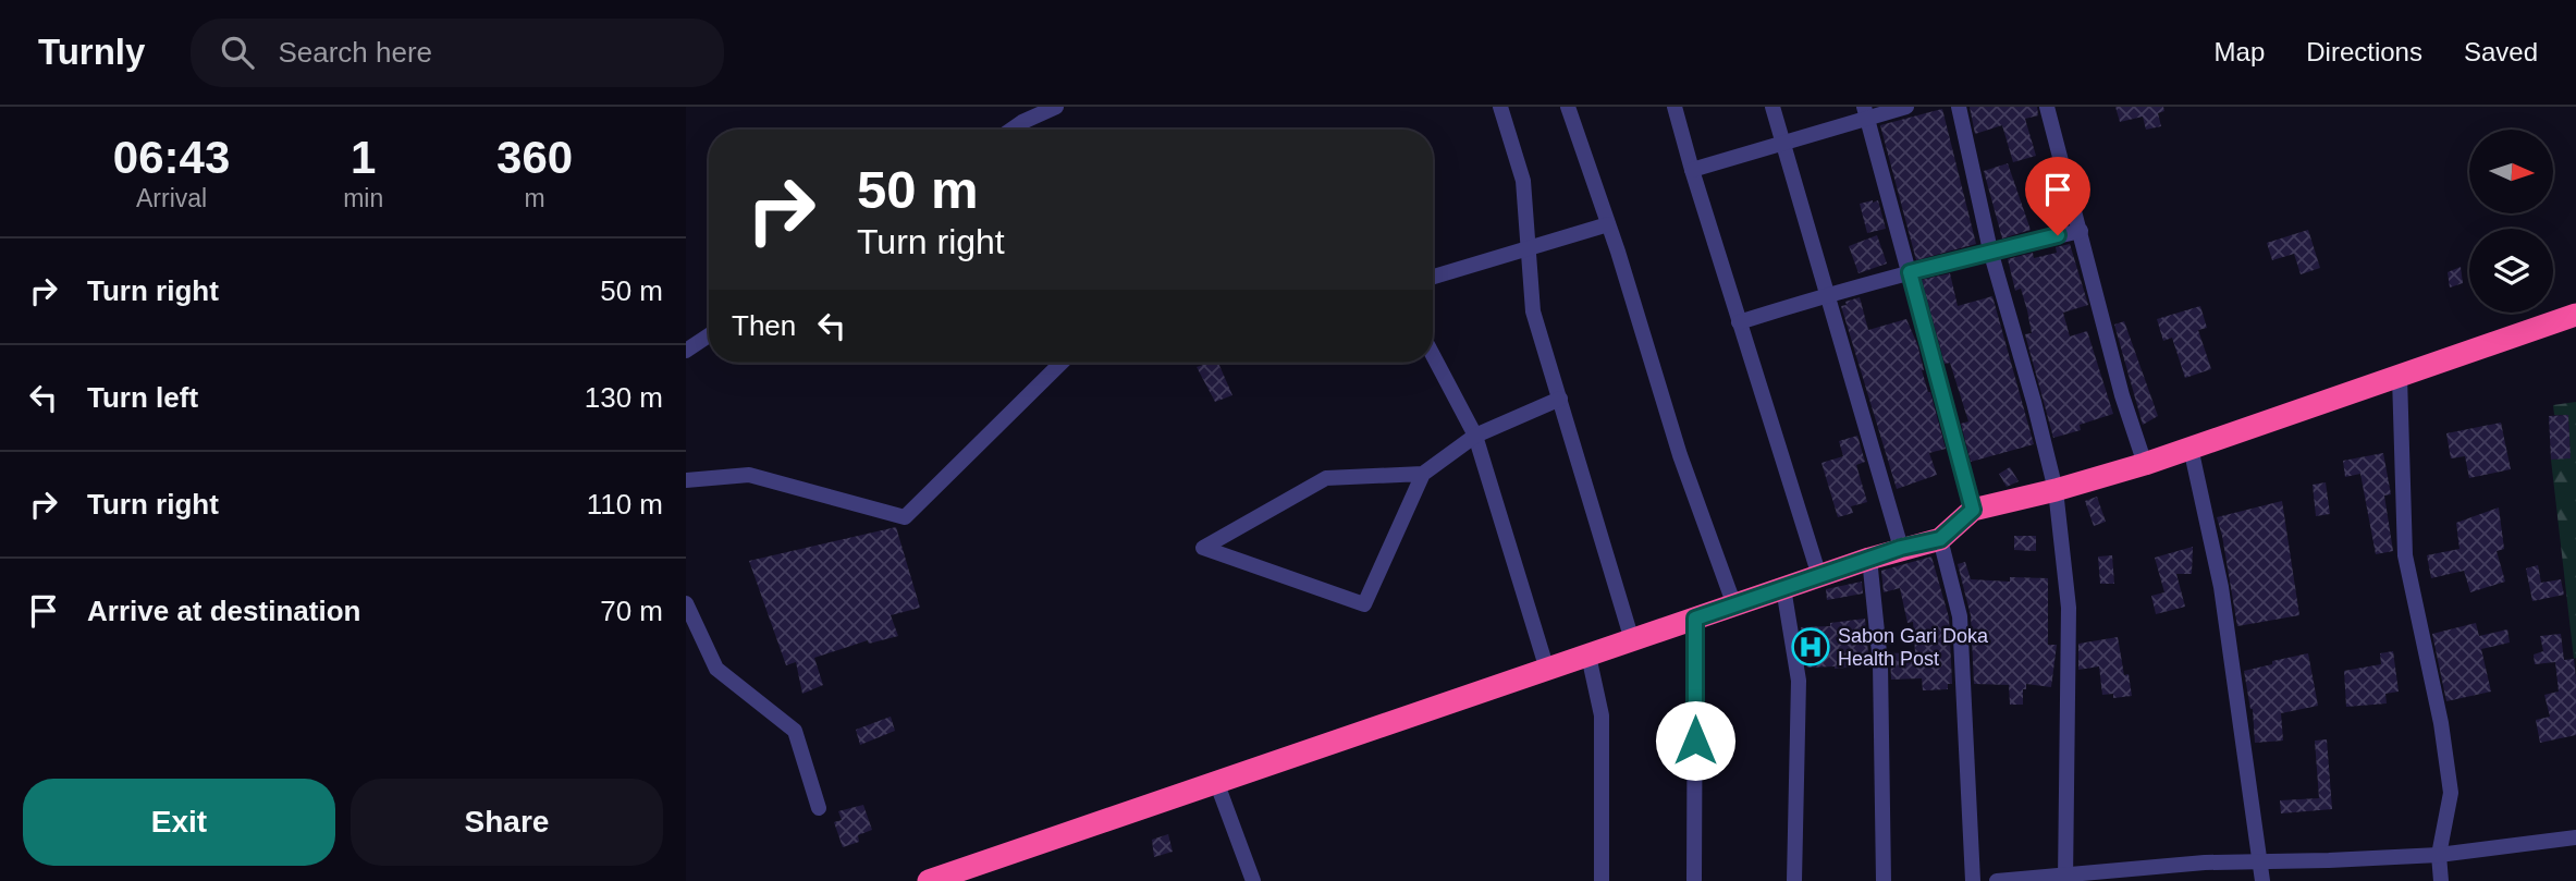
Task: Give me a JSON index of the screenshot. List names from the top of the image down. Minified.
{"places":{"hospital":["Sabon Gari Doka Health Post"]},"north":"right","page":{"header":"Turnly","search":"Search here","nav":["Map","Directions","Saved"],"eta":["06:43","Arrival","1","min","360","m"],"turn":["50 m","Turn right"],"list":[{"name":"Turn right","value":"50 m"},{"name":"Turn left","value":"130 m"},{"name":"Turn right","value":"110 m"},{"name":"Arrive at destination","value":"70 m"}],"then":"Then","buttons":["Exit","Share"]}}
